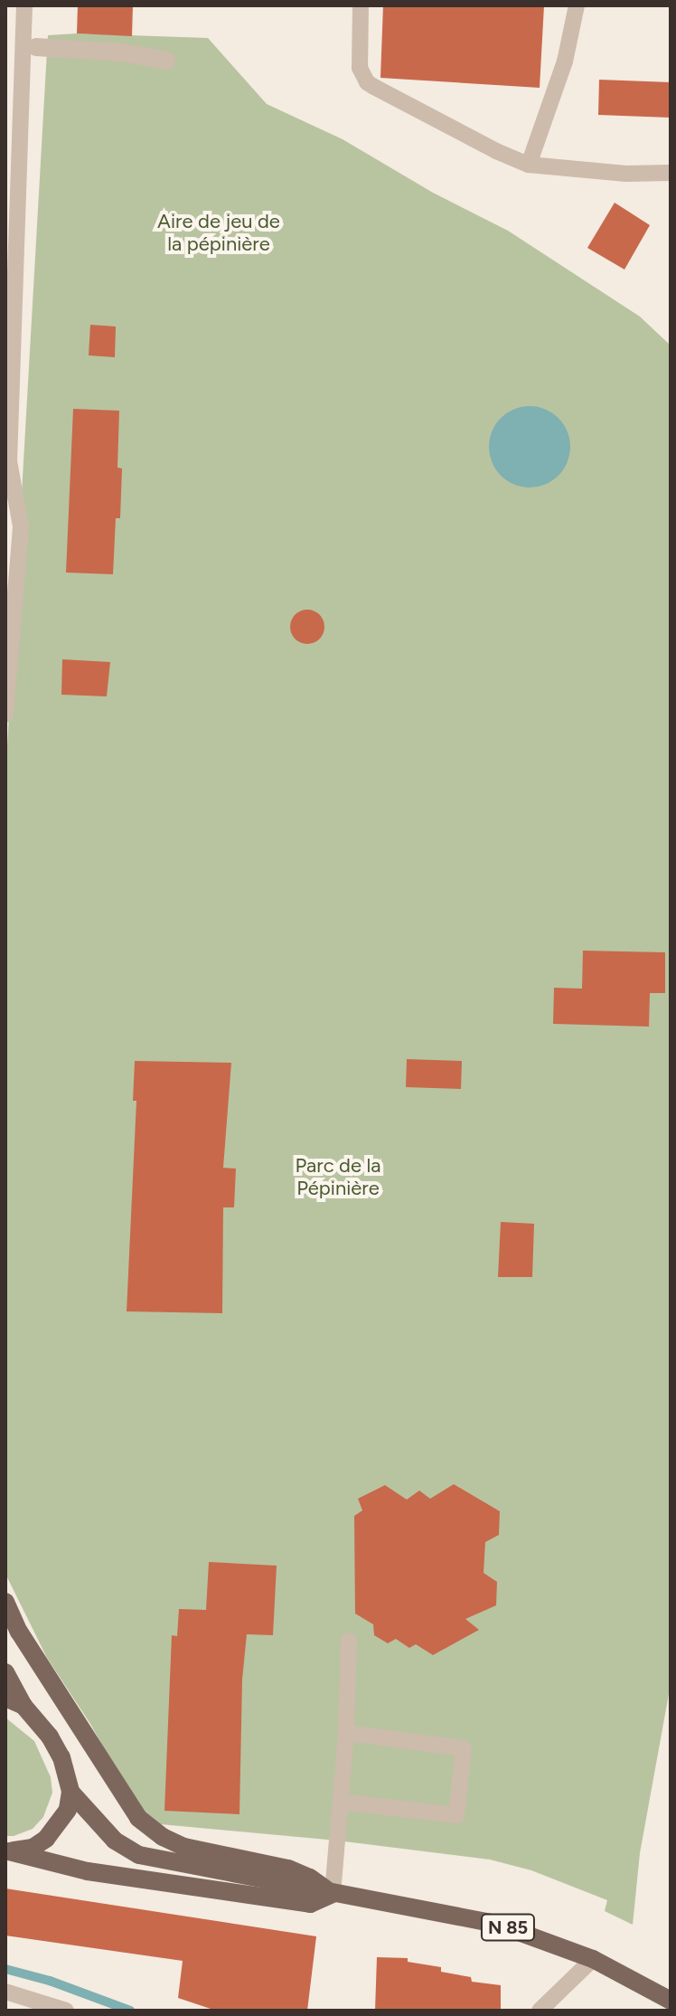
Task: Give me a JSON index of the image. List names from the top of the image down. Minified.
{"streets":{"main road":["N 85"]},"parks":["Aire de jeu de la pépinière","Parc de la Pépinière"]}
